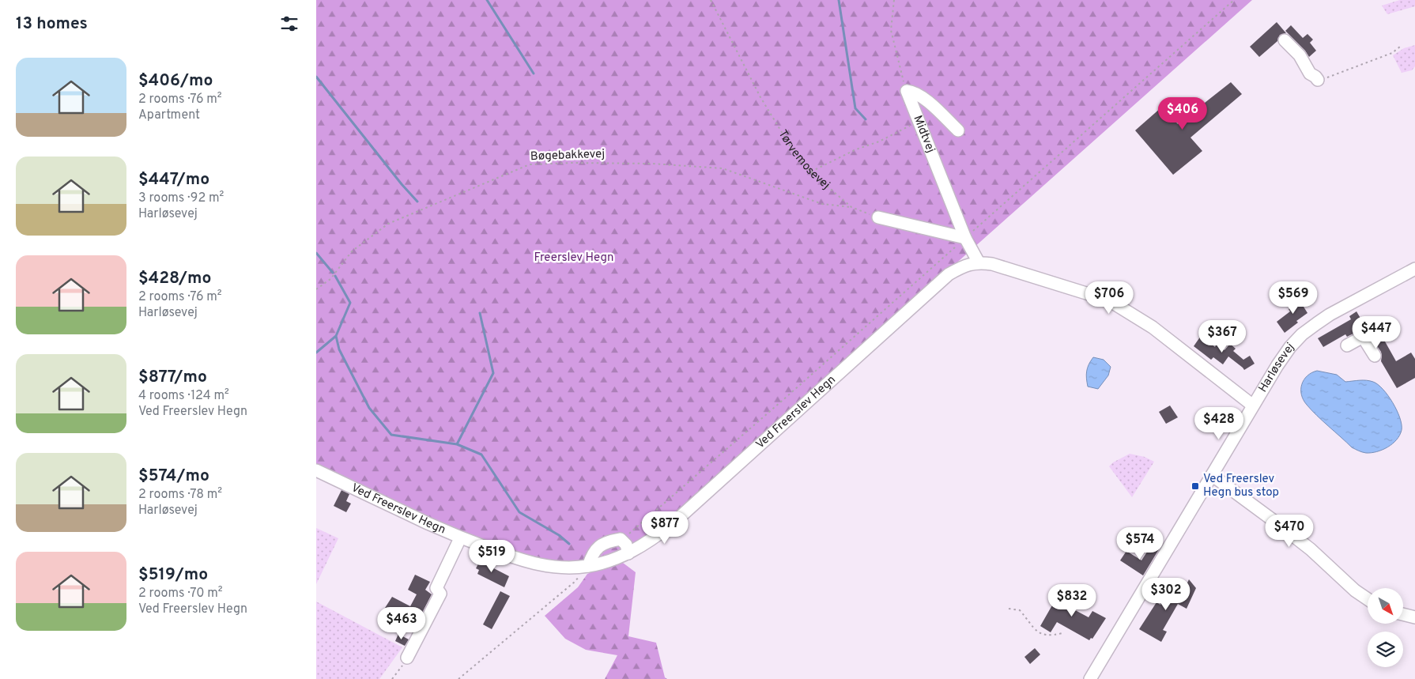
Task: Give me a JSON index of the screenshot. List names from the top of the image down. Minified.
{"streets":{"street":["Midtvej","Harløsevej","Ved Freerslev Hegn"],"path":["Bøgebakkevej","Tørvemosevej"]},"crossings":[["Midtvej","Ved Freerslev Hegn"],["Bøgebakkevej","Tørvemosevej"],["Harløsevej","Ved Freerslev Hegn"]],"parks":["Freerslev Hegn"],"places":{"transit":["Ved Freerslev Hegn bus stop"]},"north":"bottom right","page":{"heading":"13 homes","list":[{"name":"$406/mo","note":"2 rooms · 76 m² · Apartment"},{"name":"$447/mo","note":"3 rooms · 92 m² · Harløsevej"},{"name":"$428/mo","note":"2 rooms · 76 m² · Harløsevej"},{"name":"$877/mo","note":"4 rooms · 124 m² · Ved Freerslev Hegn"},{"name":"$574/mo","note":"2 rooms · 78 m² · Harløsevej"},{"name":"$519/mo","note":"2 rooms · 70 m² · Ved Freerslev Hegn"}],"price":["$406","$706","$569","$447","$367","$428","$877","$470","$574","$519","$302","$832","$463"]}}
